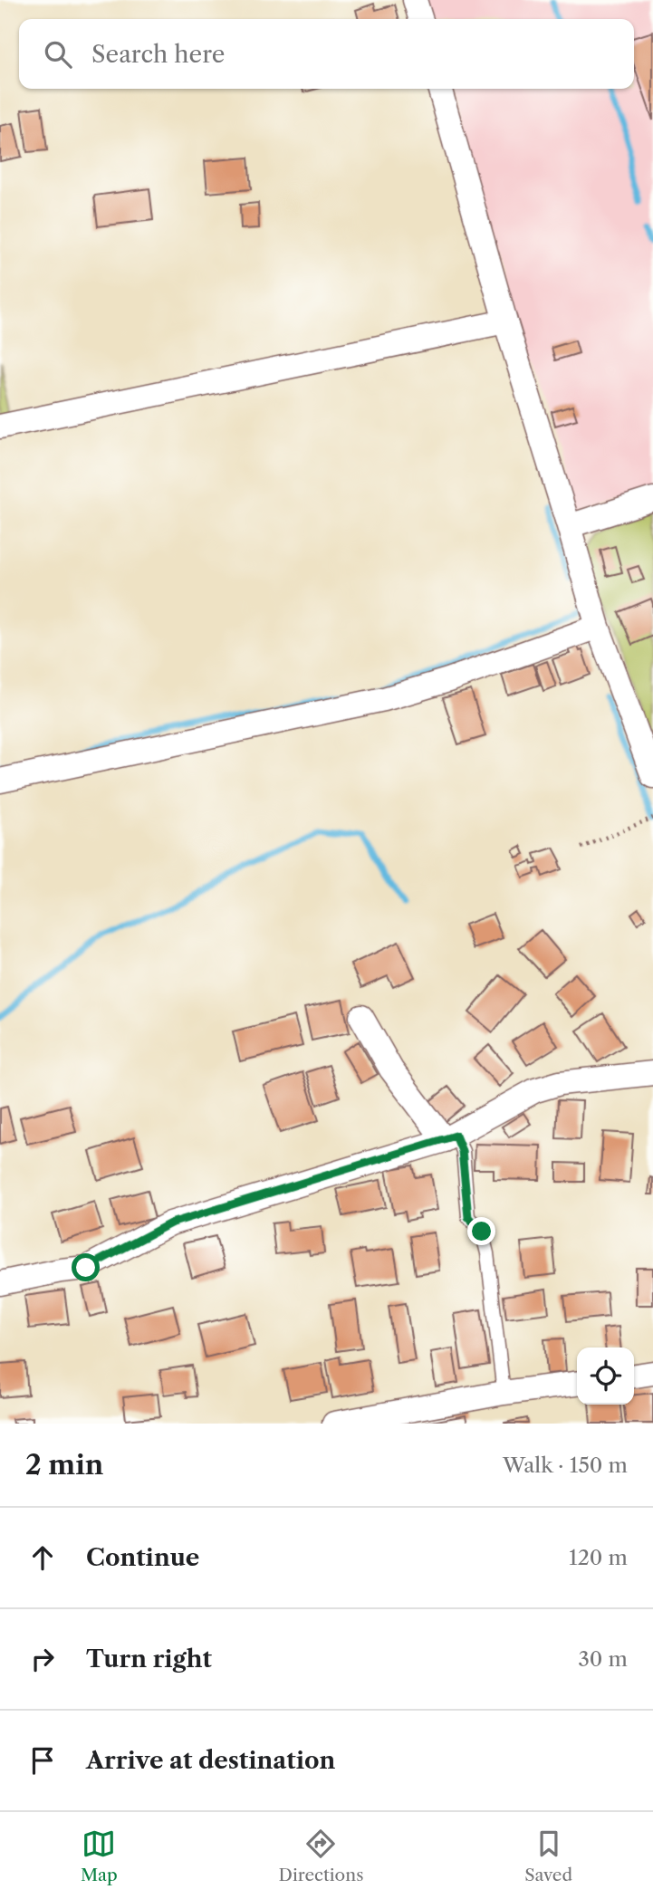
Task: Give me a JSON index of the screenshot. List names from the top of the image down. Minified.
{"page":{"search":"Search here","heading":["2 min","Walk · 150 m"],"list":[["Continue","120 m"],["Turn right","30 m"],"Arrive at destination"],"nav":["Map","Directions","Saved"]}}
